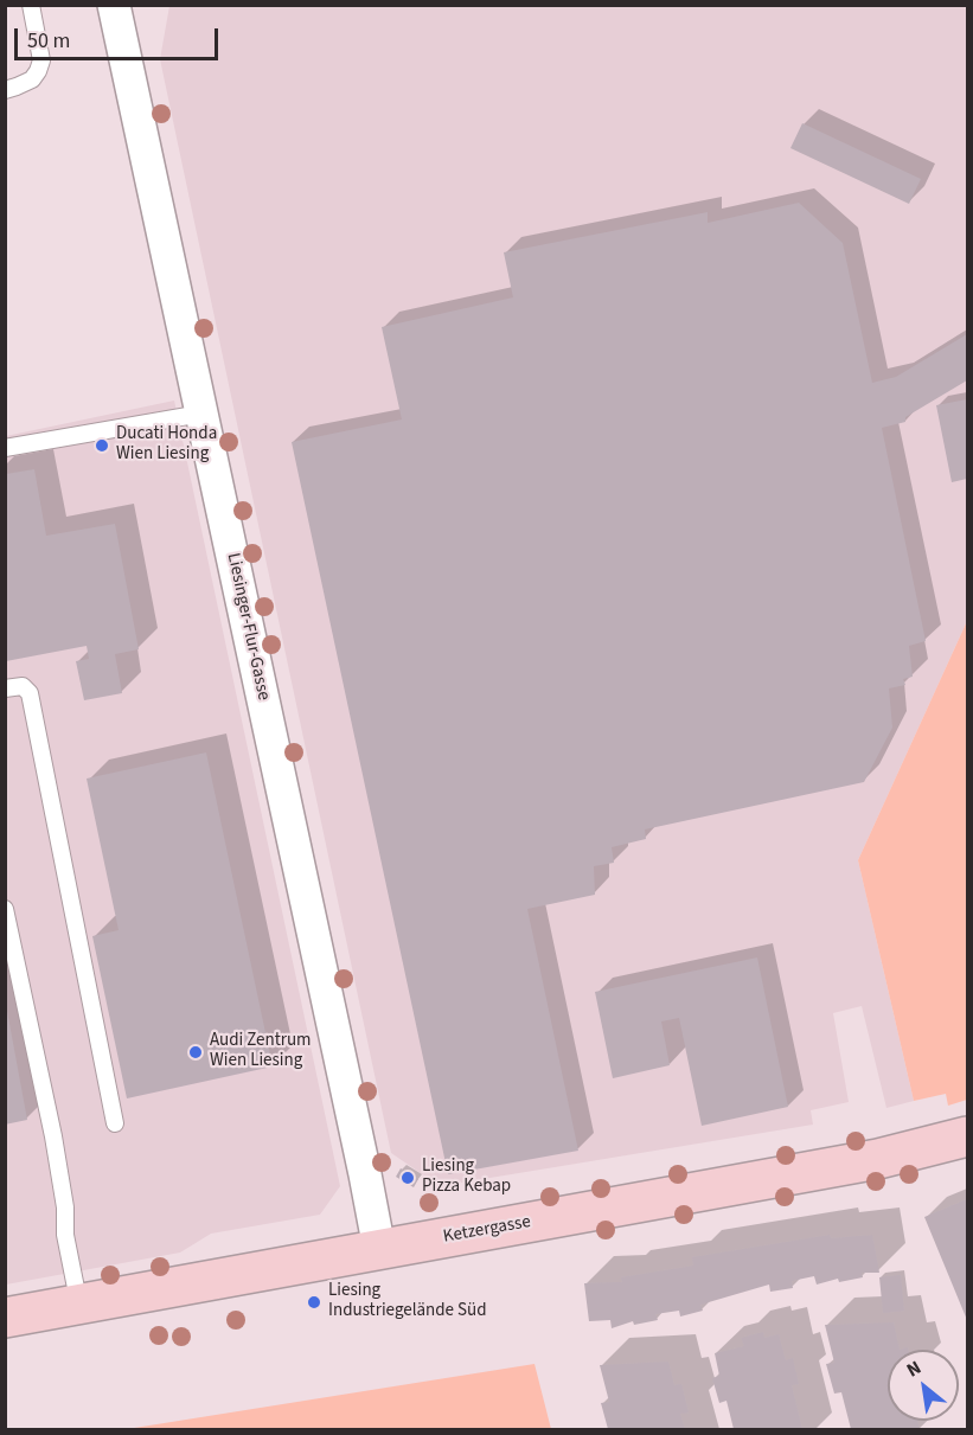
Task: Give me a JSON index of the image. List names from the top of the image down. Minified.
{"streets":{"main road":["Ketzergasse"],"street":["Liesinger-Flur-Gasse"]},"crossings":[["Liesinger-Flur-Gasse","Ketzergasse"]],"places":["Ducati Honda Wien Liesing","Audi Zentrum Wien Liesing","Liesing Pizza Kebap","Liesing Industriegelände Süd"],"scale_bar":"50 m","north":"top left"}
